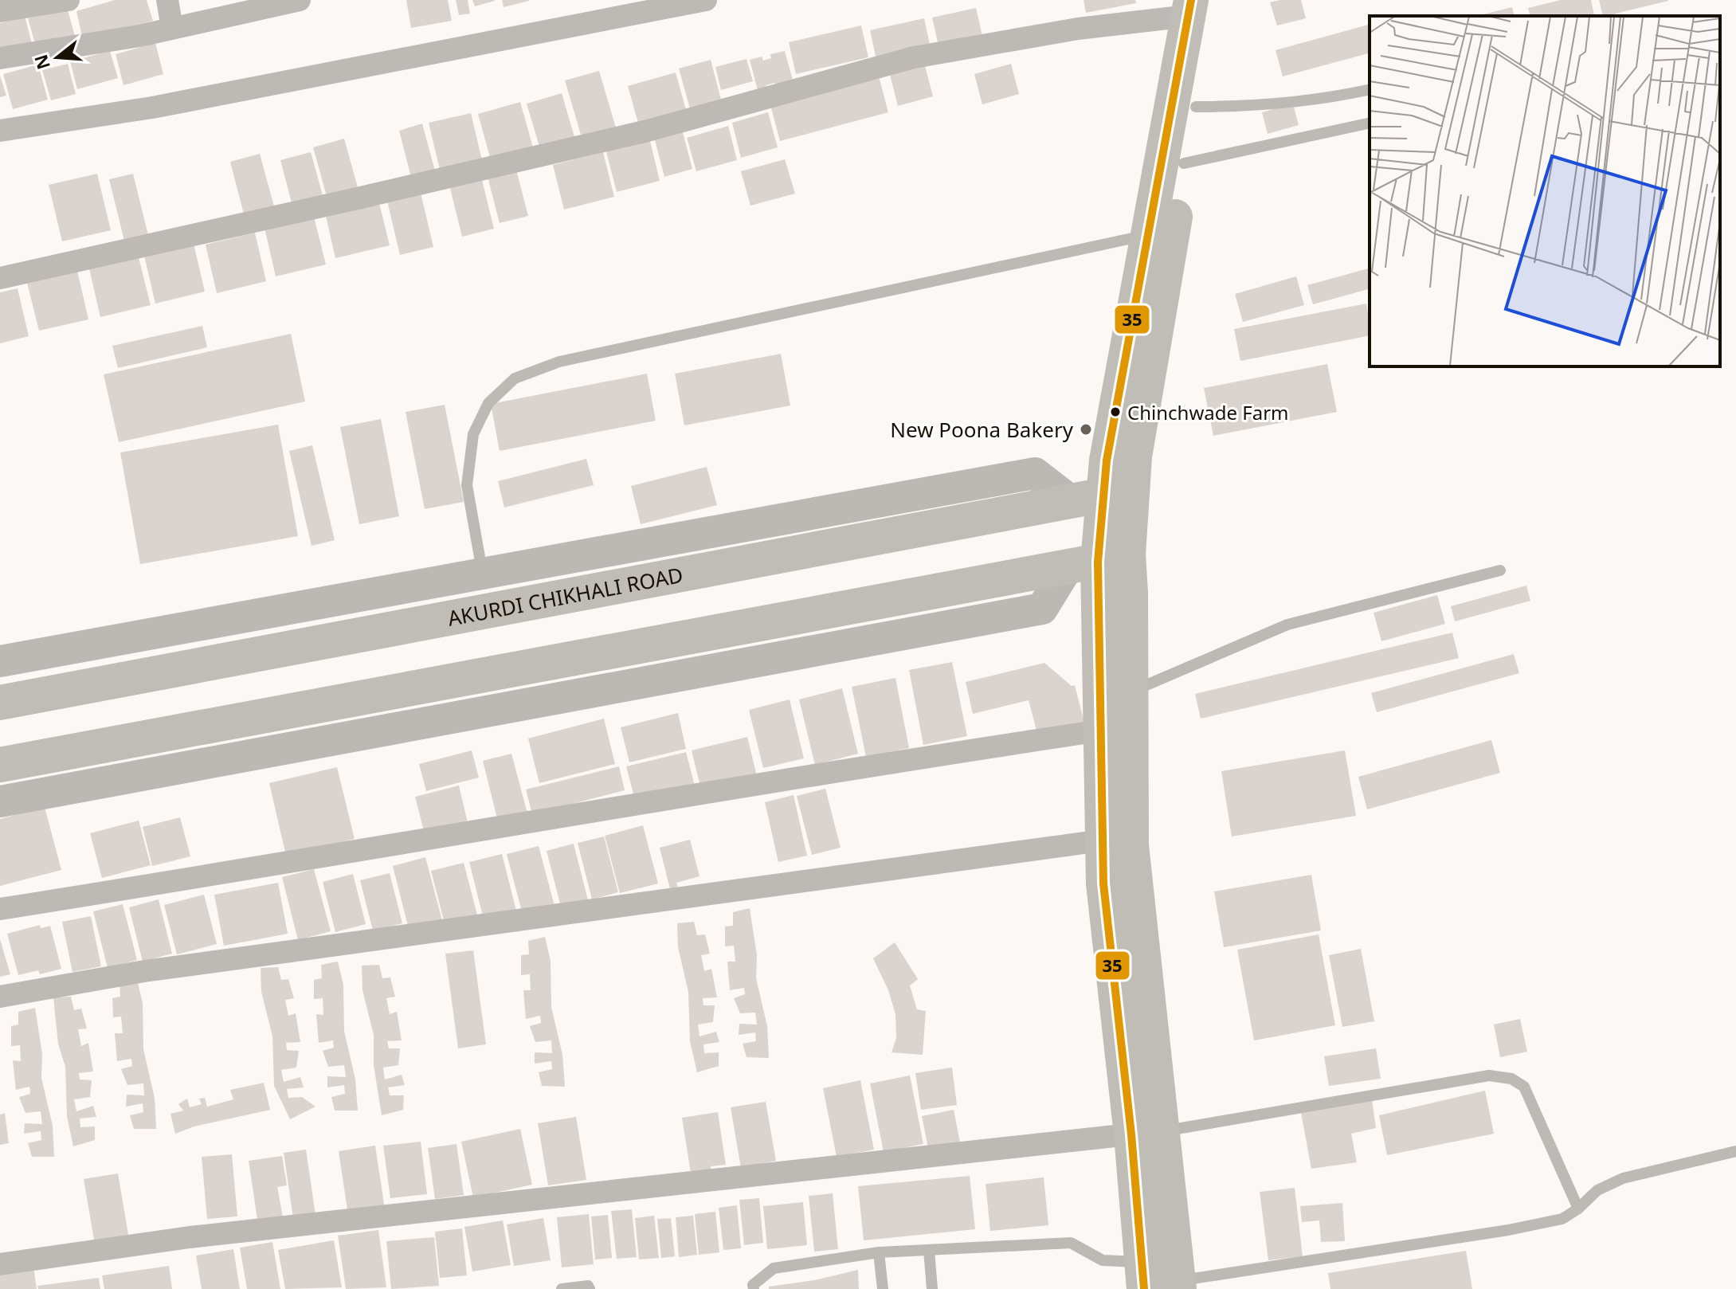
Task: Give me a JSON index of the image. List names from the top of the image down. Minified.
{"streets":{"main road":["AKURDI CHIKHALI ROAD"]},"places":["Chinchwade Farm","New Poona Bakery"],"lines":["transit line 35"],"north":"left"}
